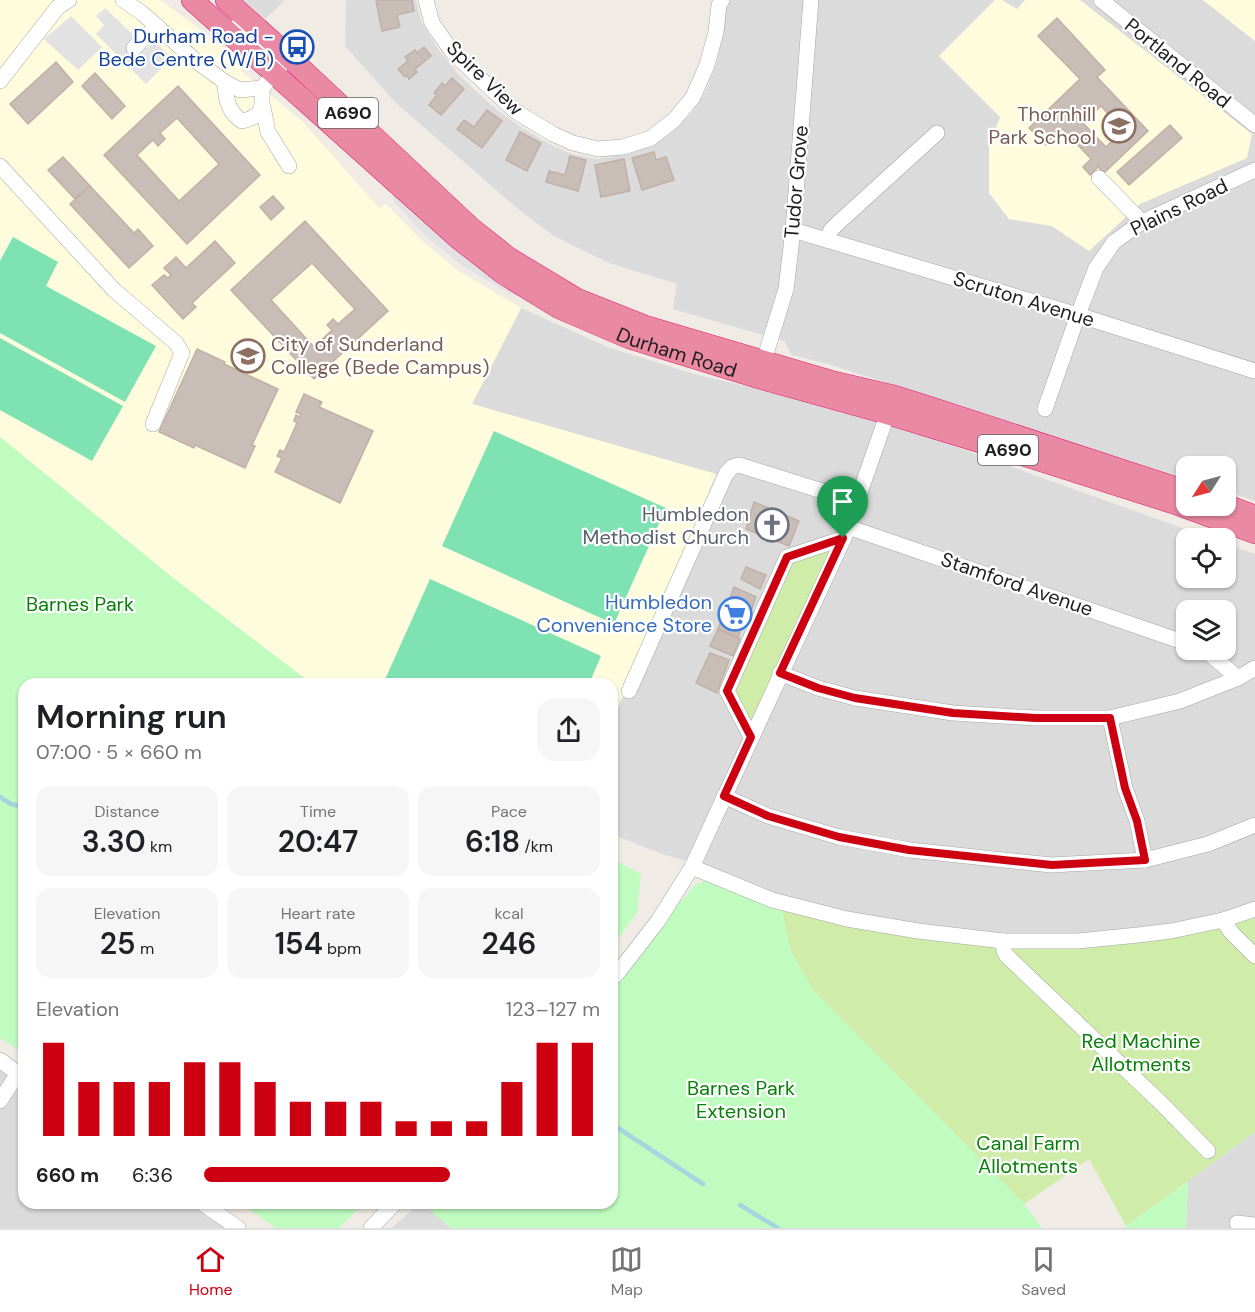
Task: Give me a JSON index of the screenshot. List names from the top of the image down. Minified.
{"streets":{"highway":["A690","Durham Road"],"street":["Portland Road","Spire View","Tudor Grove","Plains Road","Scruton Avenue","Stamford Avenue"]},"crossings":[["Tudor Grove","Scruton Avenue"],["Tudor Grove","Durham Road"],["Plains Road","Scruton Avenue"]],"parks":["Barnes Park","Red Machine Allotments","Barnes Park Extension","Canal Farm Allotments"],"places":{"bus stop":["Durham Road - Bede Centre (W/B)"],"school or university":["Thornhill Park School","City of Sunderland College (Bede Campus)"],"church":["Humbledon Methodist Church"],"supermarket":["Humbledon Convenience Store"]},"north":"bottom left","page":{"heading":["Morning run","07:00 · 5 × 660 m"],"stats":[["Distance","3.30 km"],["Time","20:47"],["Pace","6:18 /km"],["Elevation","25 m"],["Heart rate","154 bpm"],["kcal","246"]],"chart":["Elevation","123–127 m"],"list":[{"name":"660 m","note":"6:36"}],"tabs":["Home","Map","Saved"]}}
